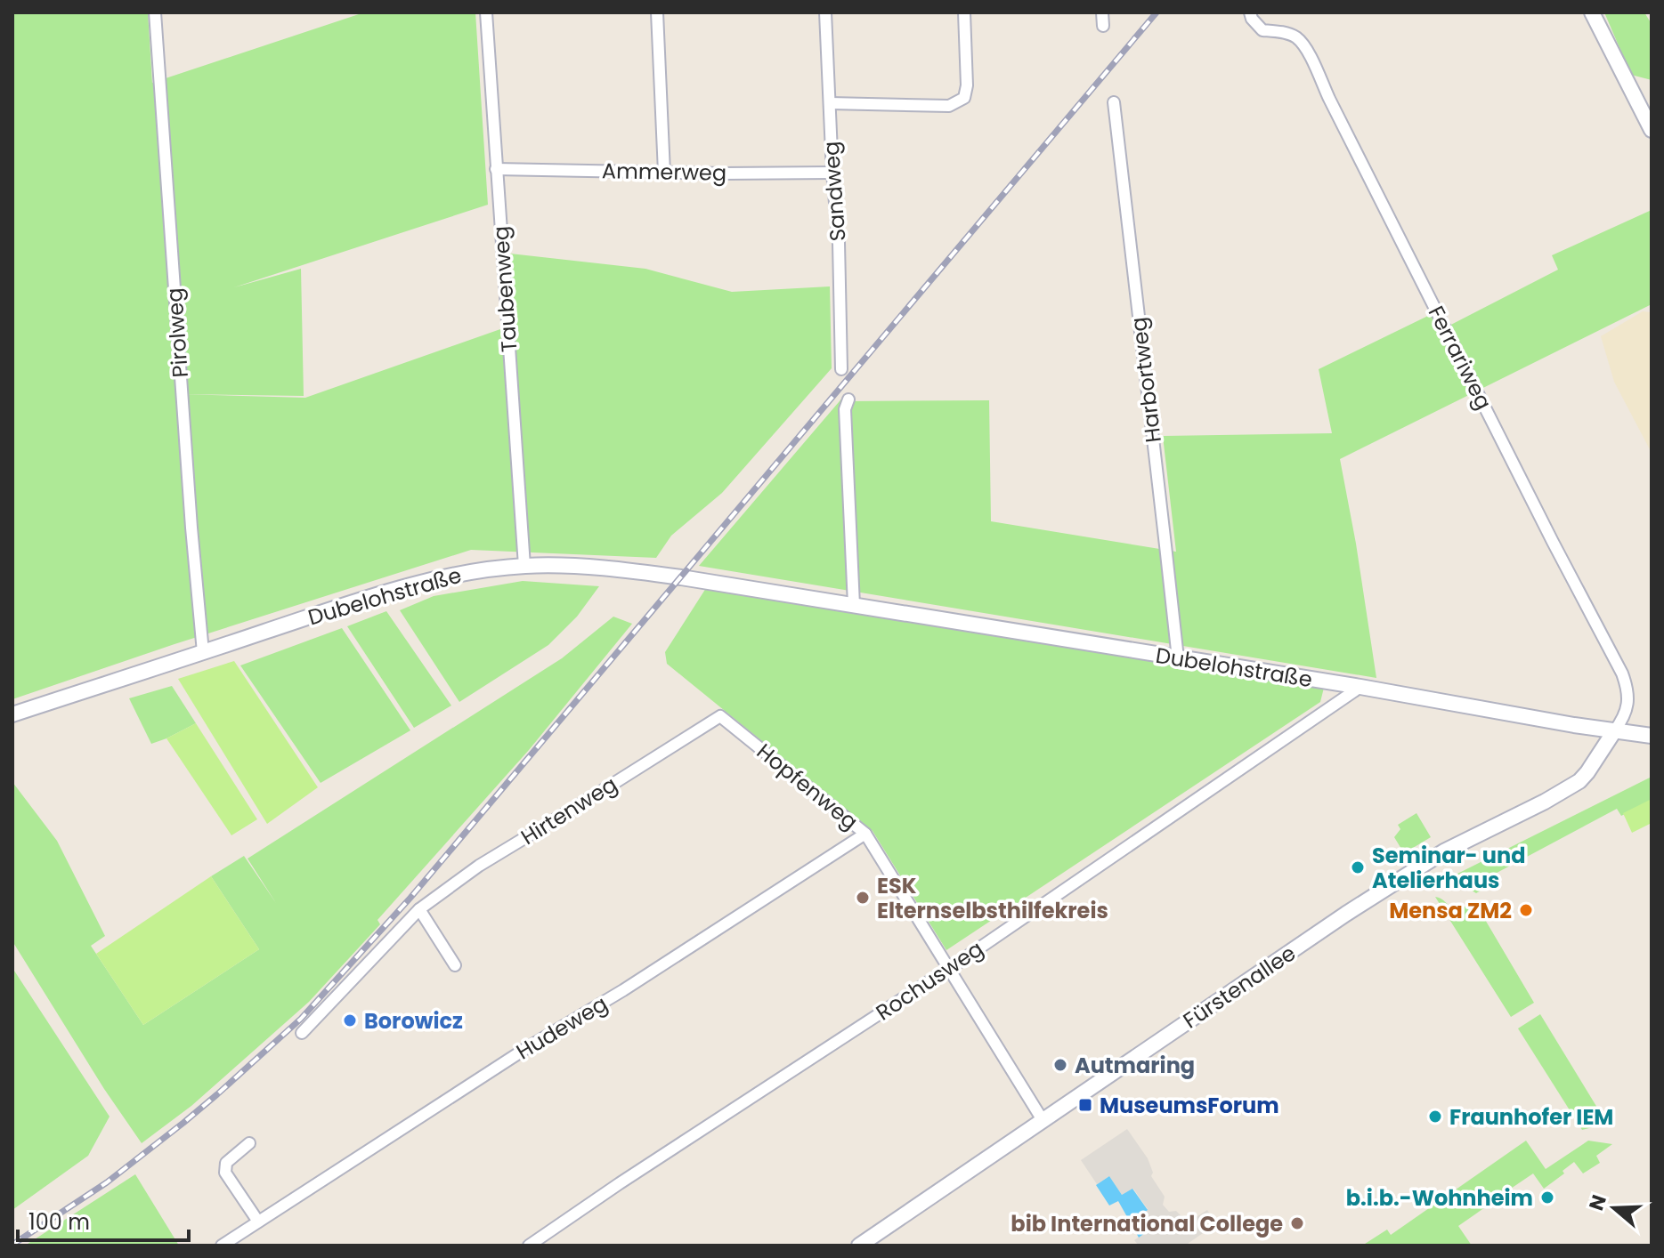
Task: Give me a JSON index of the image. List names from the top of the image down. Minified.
{"streets":{"main road":["Dubelohstraße","Fürstenallee"],"street":["Ammerweg","Sandweg","Taubenweg","Pirolweg","Ferrariweg","Harbortweg","Hopfenweg","Hirtenweg","Rochusweg","Hudeweg"]},"crossings":[["Ammerweg","Sandweg"],["Ammerweg","Taubenweg"],["Taubenweg","Dubelohstraße"],["Pirolweg","Dubelohstraße"],["Ferrariweg","Dubelohstraße"],["Ferrariweg","Fürstenallee"],["Harbortweg","Dubelohstraße"],["Dubelohstraße","Rochusweg"],["Dubelohstraße","Fürstenallee"],["Hopfenweg","Hirtenweg"],["Hopfenweg","Rochusweg"],["Hopfenweg","Fürstenallee"],["Hopfenweg","Hudeweg"]],"places":{"other":["Seminar- und Atelierhaus","ESK Elternselbsthilfekreis","Mensa ZM2","Borowicz","Autmaring","Fraunhofer IEM","b.i.b.-Wohnheim","bib International College"],"transit":["MuseumsForum"]},"scale_bar":"100 m","north":"left"}
